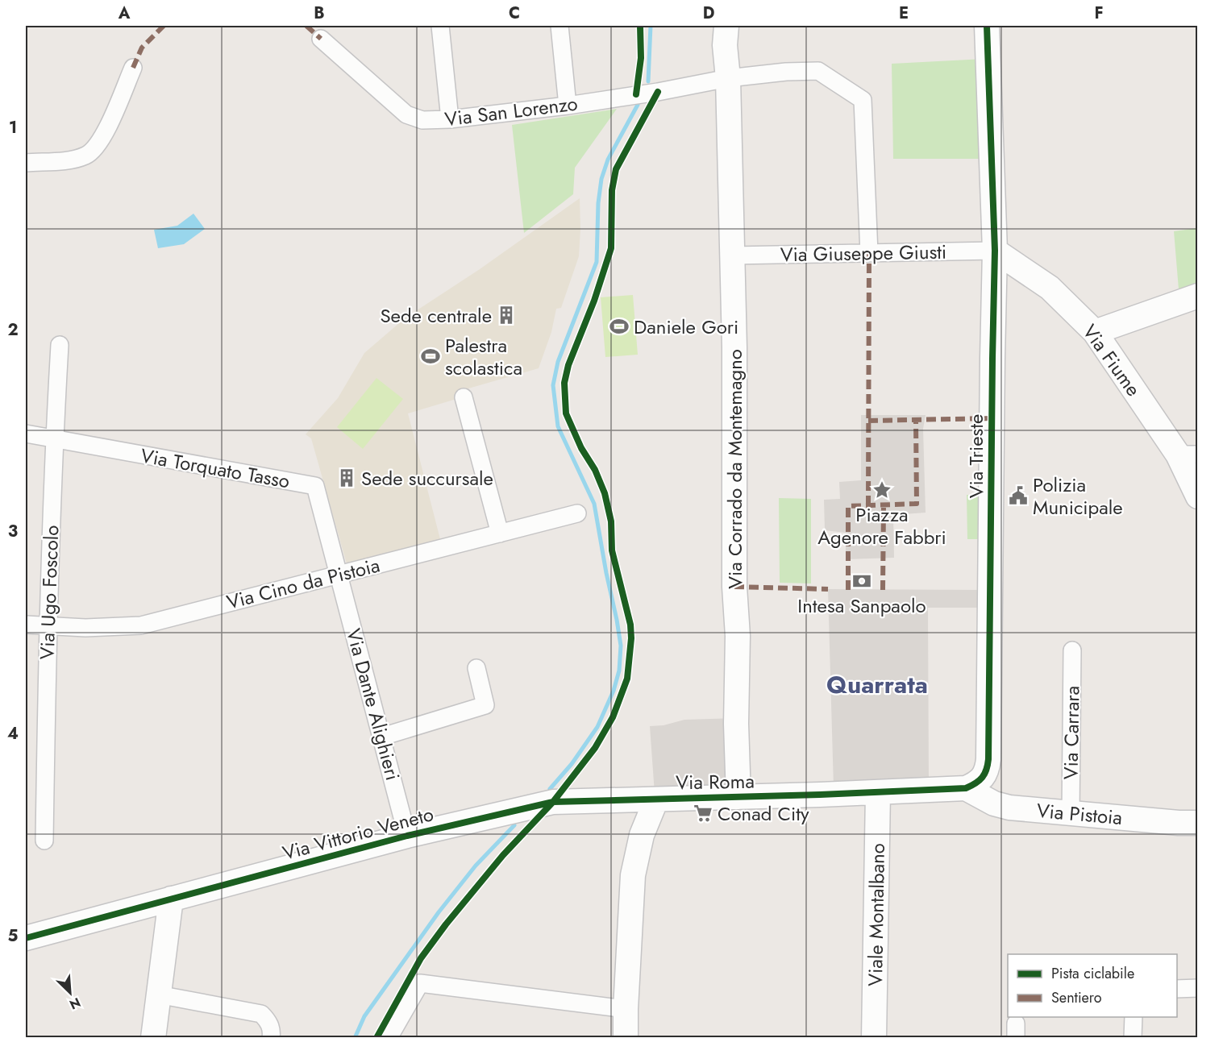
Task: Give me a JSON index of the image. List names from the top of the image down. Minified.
{"streets":{"street":["Via San Lorenzo","Via Giuseppe Giusti","Via Fiume","Via Trieste","Via Torquato Tasso","Via Corrado da Montemagno","Via Cino da Pistoia","Via Ugo Foscolo","Via Dante Alighieri","Via Carrara","Via Roma","Via Pistoia","Via Vittorio Veneto","Viale Montalbano"]},"crossings":[["Via San Lorenzo","Via Giuseppe Giusti"],["Via San Lorenzo","Via Corrado da Montemagno"],["Via Giuseppe Giusti","Via Fiume"],["Via Giuseppe Giusti","Via Trieste"],["Via Giuseppe Giusti","Via Corrado da Montemagno"],["Via Fiume","Via Trieste"],["Via Trieste","Via Pistoia"],["Via Torquato Tasso","Via Cino da Pistoia"],["Via Torquato Tasso","Via Ugo Foscolo"],["Via Torquato Tasso","Via Dante Alighieri"],["Via Corrado da Montemagno","Via Roma"],["Via Cino da Pistoia","Via Ugo Foscolo"],["Via Cino da Pistoia","Via Dante Alighieri"],["Via Dante Alighieri","Via Vittorio Veneto"],["Via Carrara","Via Pistoia"],["Via Roma","Via Vittorio Veneto"],["Via Roma","Viale Montalbano"]],"districts":["Quarrata"],"places":{"building":["Sede centrale","Sede succursale"],"sports":["Daniele Gori","Palestra scolastica"],"place":["Piazza Agenore Fabbri"],"public building":["Polizia Municipale"],"bank":["Intesa Sanpaolo"],"supermarket":["Conad City"]},"legend":["Pista ciclabile","Sentiero"],"north":"bottom right","grid":{"columns":["A","B","C","D","E","F"],"rows":["1","2","3","4","5"]}}
